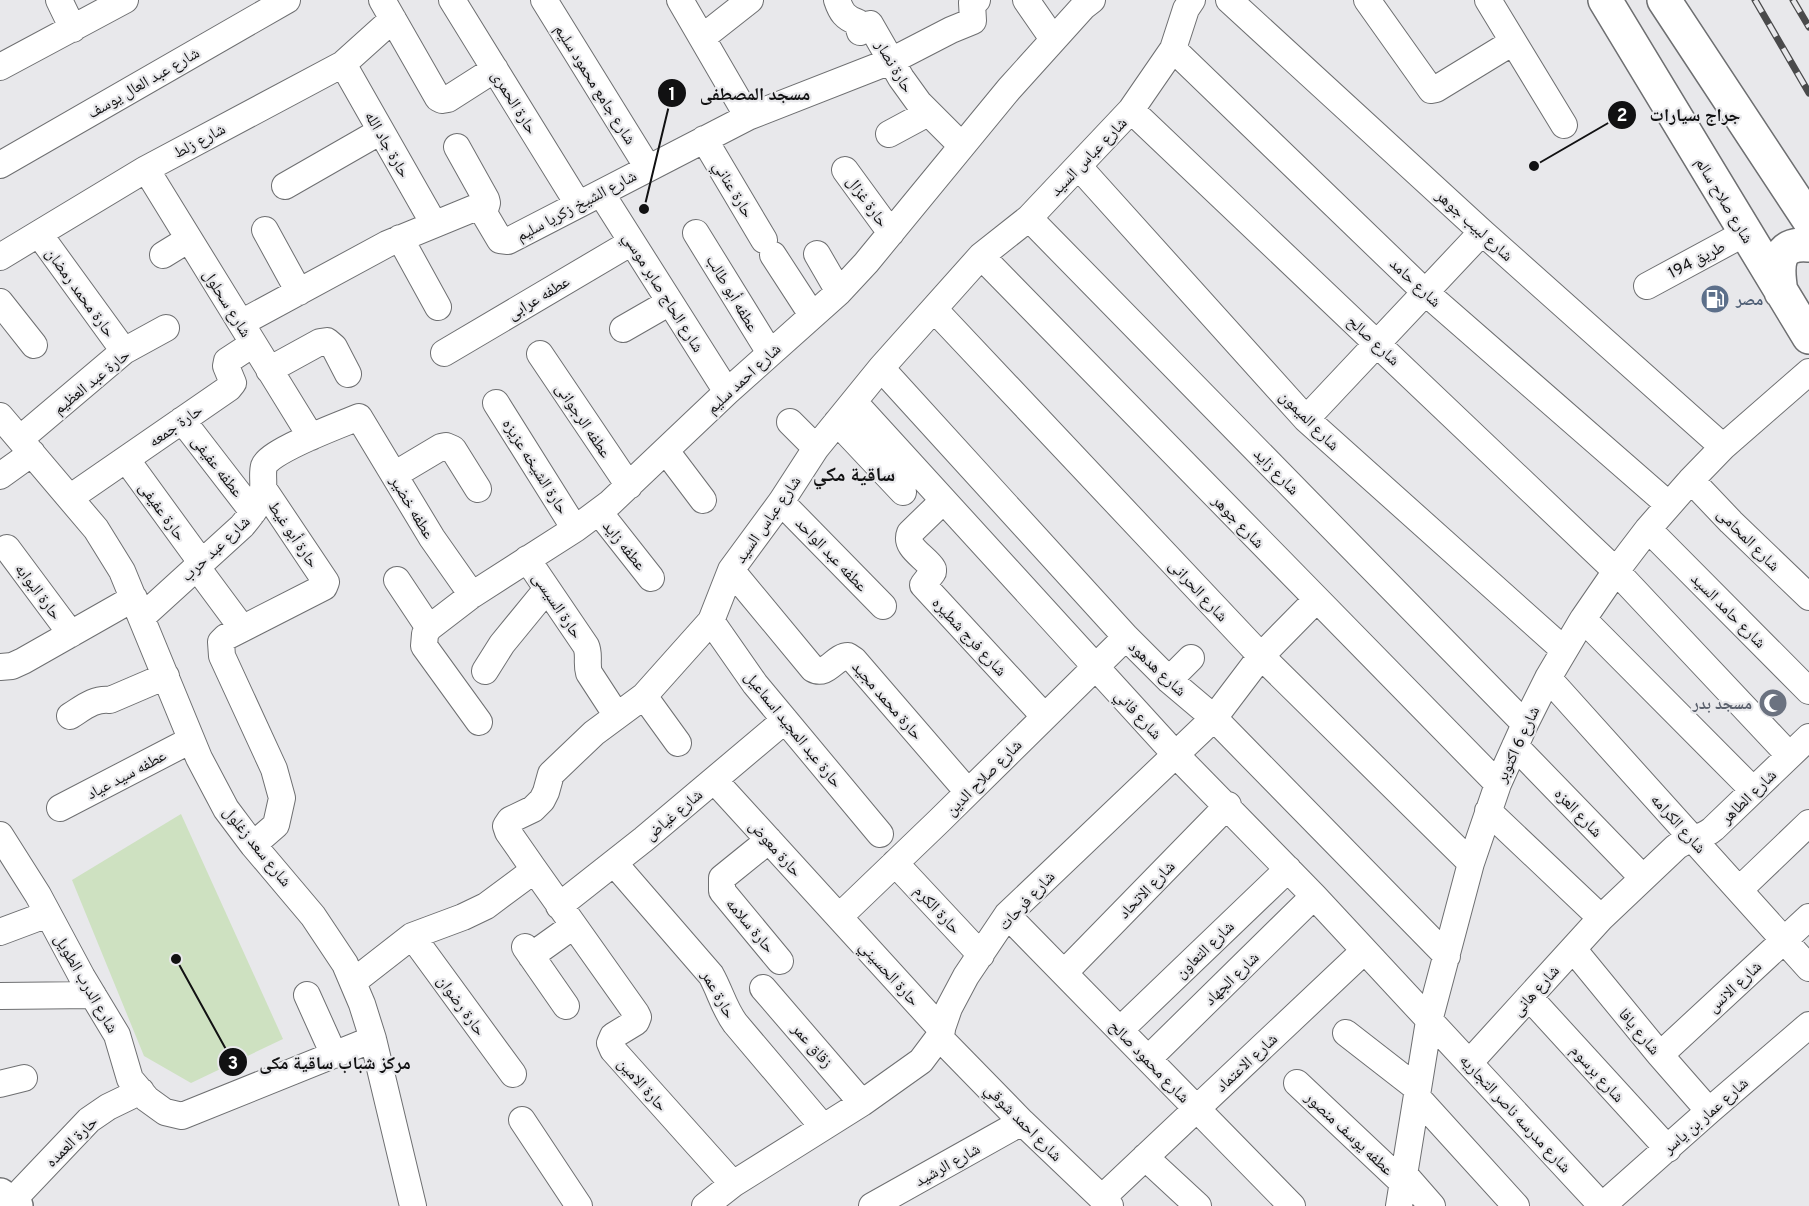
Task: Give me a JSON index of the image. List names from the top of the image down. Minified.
{"streets":{"highway":["شارع صلاح سالم"],"street":["حارة نصار","شارع عبد العال يوسف","شارع جامع محمود سليم","حارة الحمرى","شارع زلط","حارة جاد الله","شارع عباس السيد","حارة عناني","حارة غزال","شارع الشيخ زكريا سليم","شارع لبيب جوهر","طريق 194","شارع حامد","حارة محمد رمضان","شارع الحاج صابر موسي","عطفه أبو طالب","عطفه عرابى","شارع سحلول","شارع صالح","شارع احمد سليم","حارة عبد العظيم","عطفه الرجوانى","شارع الميمون","حارة جمعه","عطفه عفيفى","حارة الشيخه عزيزه","شارع زايد","عطفه خضير","حارة عفيفى","شارع جوهر","حارة أبو غيط","شارع المحامى","عطفه زايد","شارع عبد حرب","عطفه عبد الواحد","شارع الحرانى","حارة البوابه","حارة السيسى","شارع حامد السيد","شارع فرج شطيره","شارع هدهود","حارة محمد مجيد","شارع فاني","حارة عبد المجيد اسماعيل","شارع 6 اكتوبر","عطفه سيد عياد","شارع صلاح الدين","شارع الطاهر","شارع العزه","شارع غياض","شارع الكرامه","شارع سعد زغلول","حارة معوض","شارع الاتحاد","شارع فرحات","حارة الكرم","حارة سلامه","شارع التعاون","حارة الحسيني","شارع الجهاد","شارع الدرب الطويل","شارع الانس","شارع هانى","حارة عمر","حارة رضوان","شارع يافا","زقاق عمر","شارع محمود صالح","شارع الاعتماد","شارع برسوم","حارة الامين","شارع مدرسه ناصر التجاريه","شارع عمار بن ياسر","شارع احمد شوقي","عطفه يوسف منصور","حارة العمده","شارع الرشيد"]},"crossings":[["حارة نصار","شارع الشيخ زكريا سليم"],["حارة نصار","شارع احمد سليم"],["شارع جامع محمود سليم","شارع الشيخ زكريا سليم"],["حارة الحمرى","شارع الشيخ زكريا سليم"],["شارع زلط","حارة جاد الله"],["شارع زلط","حارة محمد رمضان"],["شارع زلط","شارع سحلول"],["شارع عباس السيد","شارع حامد"],["شارع عباس السيد","شارع صالح"],["شارع عباس السيد","شارع الميمون"],["شارع عباس السيد","شارع زايد"],["شارع عباس السيد","شارع جوهر"],["شارع عباس السيد","عطفه عبد الواحد"],["شارع عباس السيد","شارع الحرانى"],["شارع عباس السيد","حارة السيسى"],["شارع عباس السيد","شارع هدهود"],["شارع عباس السيد","حارة محمد مجيد"],["شارع عباس السيد","شارع فاني"],["شارع عباس السيد","حارة عبد المجيد اسماعيل"],["شارع عباس السيد","حارة الامين"],["حارة عناني","شارع الشيخ زكريا سليم"],["حارة عناني","شارع احمد سليم"],["شارع صلاح سالم","طريق 194"],["حارة غزال","شارع احمد سليم"],["شارع الشيخ زكريا سليم","شارع الحاج صابر موسي"],["شارع لبيب جوهر","شارع 6 اكتوبر"],["شارع حامد","شارع 6 اكتوبر"],["حارة محمد رمضان","حارة عبد العظيم"],["شارع الحاج صابر موسي","عطفه عرابى"],["شارع الحاج صابر موسي","شارع احمد سليم"],["عطفه أبو طالب","شارع احمد سليم"],["شارع سحلول","حارة جمعه"],["شارع سحلول","شارع عبد حرب"],["شارع صالح","شارع 6 اكتوبر"],["شارع صالح","شارع الطاهر"],["شارع احمد سليم","عطفه الرجوانى"],["شارع احمد سليم","حارة الشيخه عزيزه"],["شارع احمد سليم","عطفه خضير"],["شارع احمد سليم","عطفه زايد"],["شارع احمد سليم","حارة السيسى"],["حارة عبد العظيم","شارع سعد زغلول"],["شارع الميمون","شارع 6 اكتوبر"],["حارة جمعه","عطفه عفيفى"],["حارة جمعه","حارة عفيفى"],["حارة جمعه","شارع سعد زغلول"],["عطفه عفيفى","شارع عبد حرب"],["شارع زايد","شارع 6 اكتوبر"],["شارع زايد","شارع العزه"],["عطفه خضير","شارع عبد حرب"],["حارة عفيفى","حارة أبو غيط"],["حارة عفيفى","شارع عبد حرب"],["شارع جوهر","شارع 6 اكتوبر"],["شارع جوهر","شارع فرحات"],["حارة أبو غيط","شارع عبد حرب"],["شارع المحامى","شارع 6 اكتوبر"],["شارع عبد حرب","حارة البوابه"],["شارع عبد حرب","شارع سعد زغلول"],["شارع الحرانى","شارع 6 اكتوبر"],["شارع الحرانى","شارع فرحات"],["حارة البوابه","شارع سعد زغلول"],["شارع حامد السيد","شارع 6 اكتوبر"],["شارع فرج شطيره","شارع فاني"],["شارع فرج شطيره","شارع صلاح الدين"],["شارع هدهود","شارع 6 اكتوبر"],["شارع هدهود","شارع صلاح الدين"],["شارع هدهود","شارع فرحات"],["حارة محمد مجيد","شارع صلاح الدين"],["شارع فاني","شارع 6 اكتوبر"],["شارع فاني","شارع صلاح الدين"],["شارع فاني","شارع الاتحاد"],["شارع فاني","شارع فرحات"],["شارع فاني","شارع التعاون"],["شارع فاني","شارع الجهاد"],["شارع فاني","شارع الاعتماد"],["شارع فاني","شارع مدرسه ناصر التجاريه"],["حارة عبد المجيد اسماعيل","شارع غياض"],["شارع 6 اكتوبر","شارع العزه"],["شارع 6 اكتوبر","شارع الكرامه"],["شارع 6 اكتوبر","شارع مدرسه ناصر التجاريه"],["شارع 6 اكتوبر","عطفه يوسف منصور"],["عطفه سيد عياد","شارع سعد زغلول"],["شارع صلاح الدين","حارة معوض"],["شارع صلاح الدين","حارة الكرم"],["شارع صلاح الدين","حارة الحسيني"],["شارع الطاهر","شارع العزه"],["شارع الطاهر","شارع الكرامه"],["شارع الطاهر","شارع هانى"],["شارع غياض","حارة معوض"],["شارع غياض","حارة عمر"],["شارع غياض","حارة الامين"],["شارع الكرامه","شارع الانس"],["حارة معوض","حارة سلامه"],["حارة معوض","حارة الحسيني"],["شارع الاتحاد","شارع محمود صالح"],["شارع فرحات","حارة الكرم"],["شارع فرحات","حارة الحسيني"],["شارع فرحات","حارة عمر"],["شارع فرحات","زقاق عمر"],["شارع فرحات","شارع محمود صالح"],["شارع فرحات","حارة الامين"],["شارع فرحات","شارع احمد شوقي"],["شارع التعاون","شارع محمود صالح"],["حارة الحسيني","شارع احمد شوقي"],["شارع الجهاد","شارع محمود صالح"],["شارع الدرب الطويل","حارة العمده"],["شارع الانس","شارع يافا"],["شارع هانى","شارع يافا"],["شارع هانى","شارع برسوم"],["شارع هانى","شارع مدرسه ناصر التجاريه"],["شارع يافا","شارع عمار بن ياسر"],["شارع محمود صالح","شارع الاعتماد"],["شارع الاعتماد","شارع احمد شوقي"],["شارع برسوم","شارع عمار بن ياسر"],["شارع مدرسه ناصر التجاريه","شارع عمار بن ياسر"],["شارع احمد شوقي","شارع الرشيد"]],"districts":["ساقية مكي"],"places":{"other":["جراج سيارات","مسجد المصطفى","مركز شباب ساقية مكى"],"fuel station":["مصر"],"mosque":["مسجد بدر"]}}
